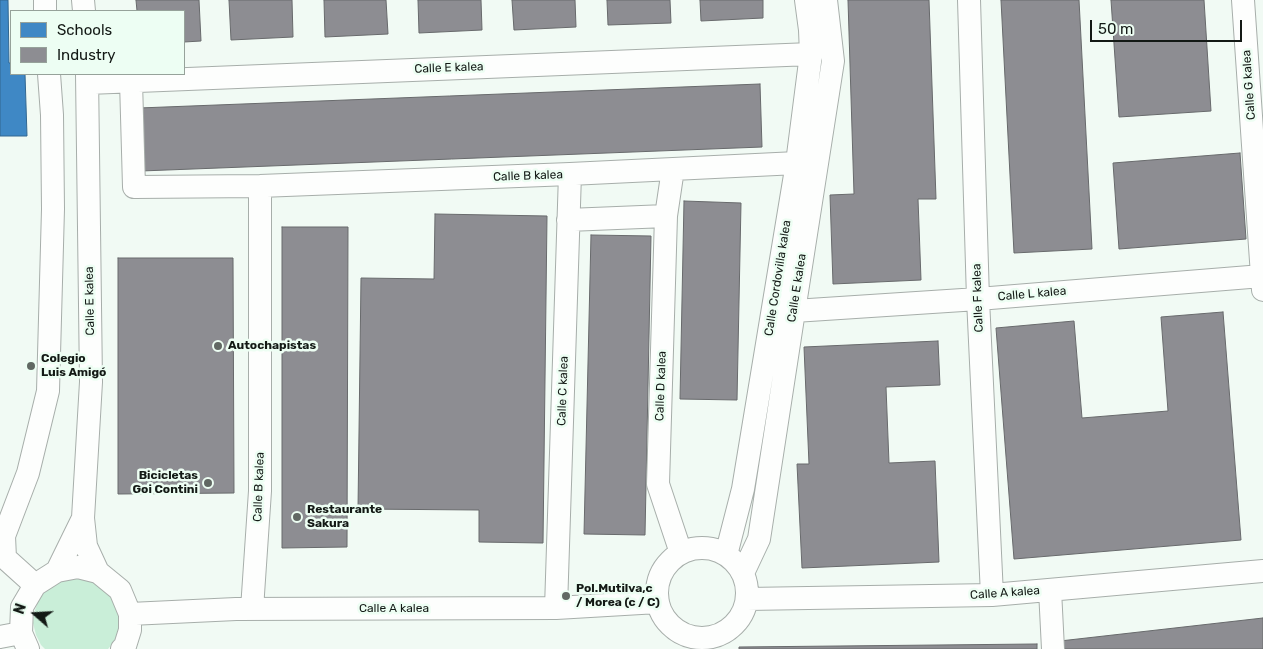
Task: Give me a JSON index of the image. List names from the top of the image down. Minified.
{"streets":{"street":["Calle E kalea","Calle G kalea","Calle B kalea","Calle Cordovilla kalea","Calle L kalea","Calle F kalea","Calle D kalea","Calle C kalea","Calle A kalea"]},"crossings":[["Calle E kalea","Calle B kalea"],["Calle E kalea","Calle Cordovilla kalea"],["Calle E kalea","Calle L kalea"],["Calle E kalea","Calle D kalea"],["Calle E kalea","Calle A kalea"],["Calle G kalea","Calle L kalea"],["Calle B kalea","Calle Cordovilla kalea"],["Calle B kalea","Calle D kalea"],["Calle B kalea","Calle C kalea"],["Calle B kalea","Calle A kalea"],["Calle Cordovilla kalea","Calle L kalea"],["Calle Cordovilla kalea","Calle D kalea"],["Calle Cordovilla kalea","Calle A kalea"],["Calle L kalea","Calle F kalea"],["Calle F kalea","Calle A kalea"],["Calle D kalea","Calle A kalea"],["Calle C kalea","Calle A kalea"]],"places":["Autochapistas","Colegio Luis Amigó","Bicicletas Goi Contini","Restaurante Sakura","Pol.Mutilva,c / Morea (c / C)"],"legend":["Schools","Industry"],"scale_bar":"50 m","north":"left"}
